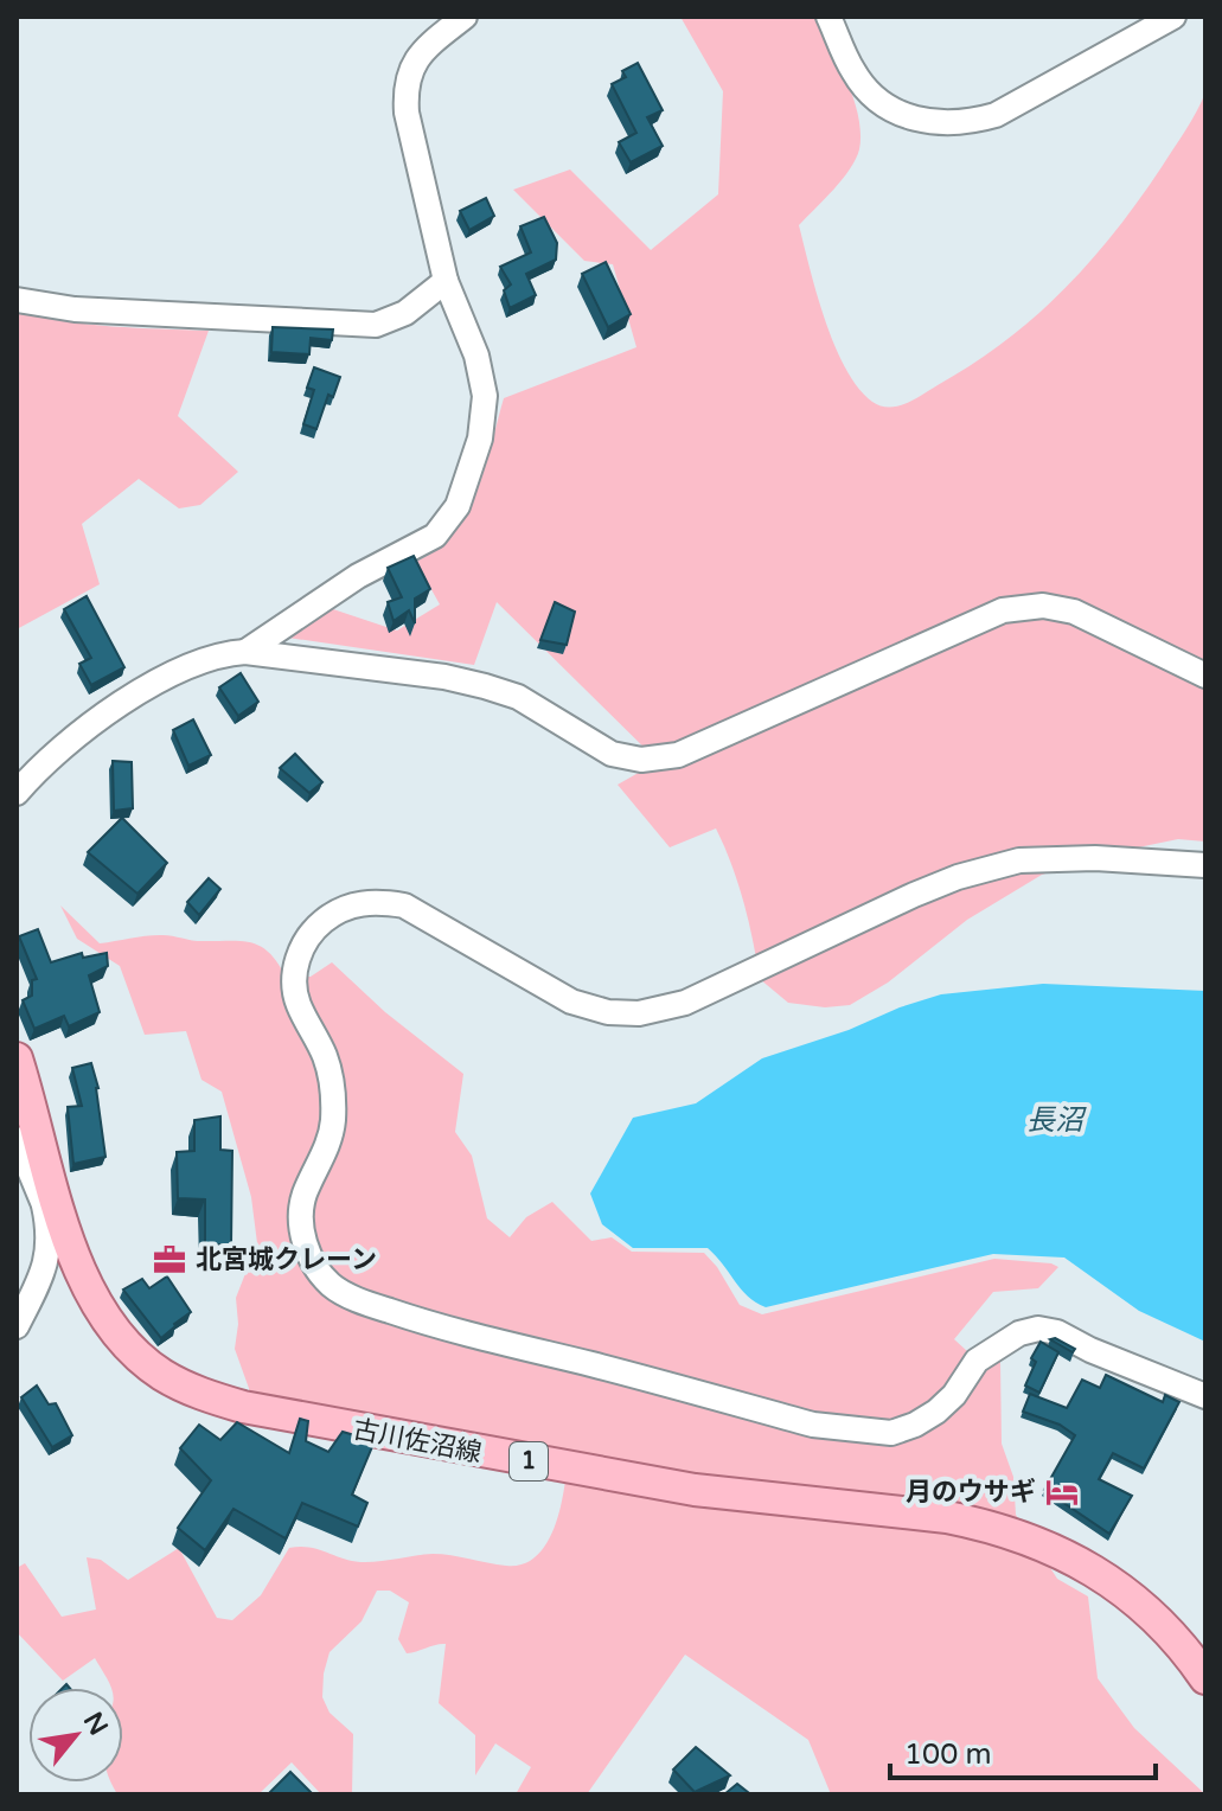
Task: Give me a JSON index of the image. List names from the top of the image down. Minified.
{"streets":{"main road":["古川佐沼線","1"]},"water":["長沼"],"places":{"office":["北宮城クレーン"],"hotel":["月のウサギ"]},"scale_bar":"100 m","north":"top right"}
